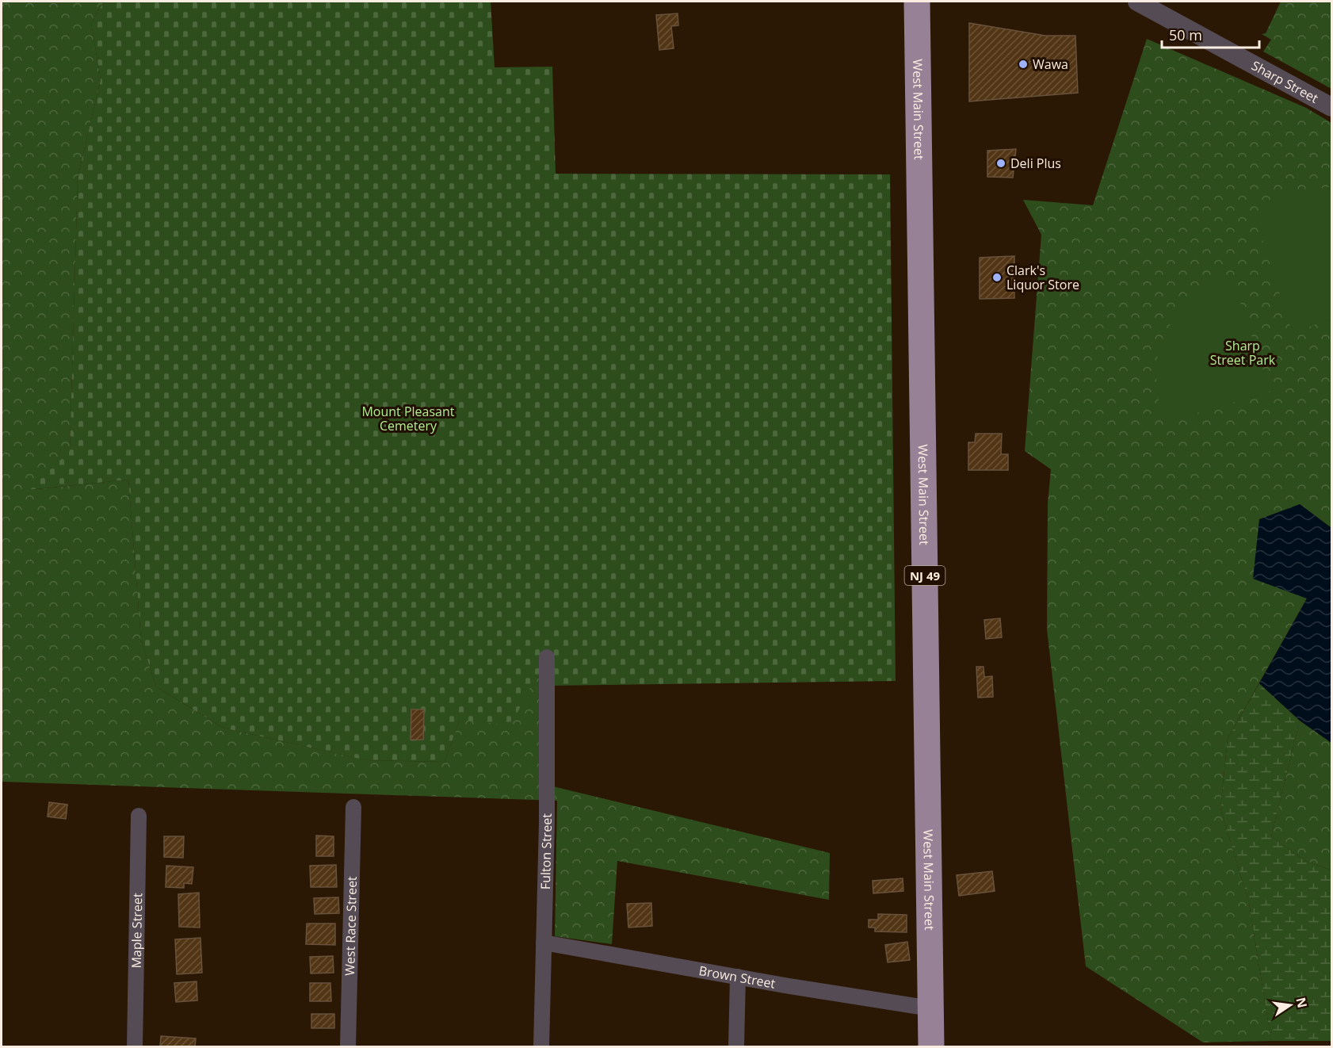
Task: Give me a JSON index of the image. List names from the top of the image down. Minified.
{"streets":{"highway":["West Main Street","NJ 49"],"street":["Sharp Street","Fulton Street","West Race Street","Maple Street","Brown Street"]},"crossings":[["West Main Street","Brown Street"],["Fulton Street","Brown Street"]],"parks":["Sharp Street Park","Mount Pleasant Cemetery"],"places":["Wawa","Deli Plus","Clark's Liquor Store"],"scale_bar":"50 m","north":"right"}
